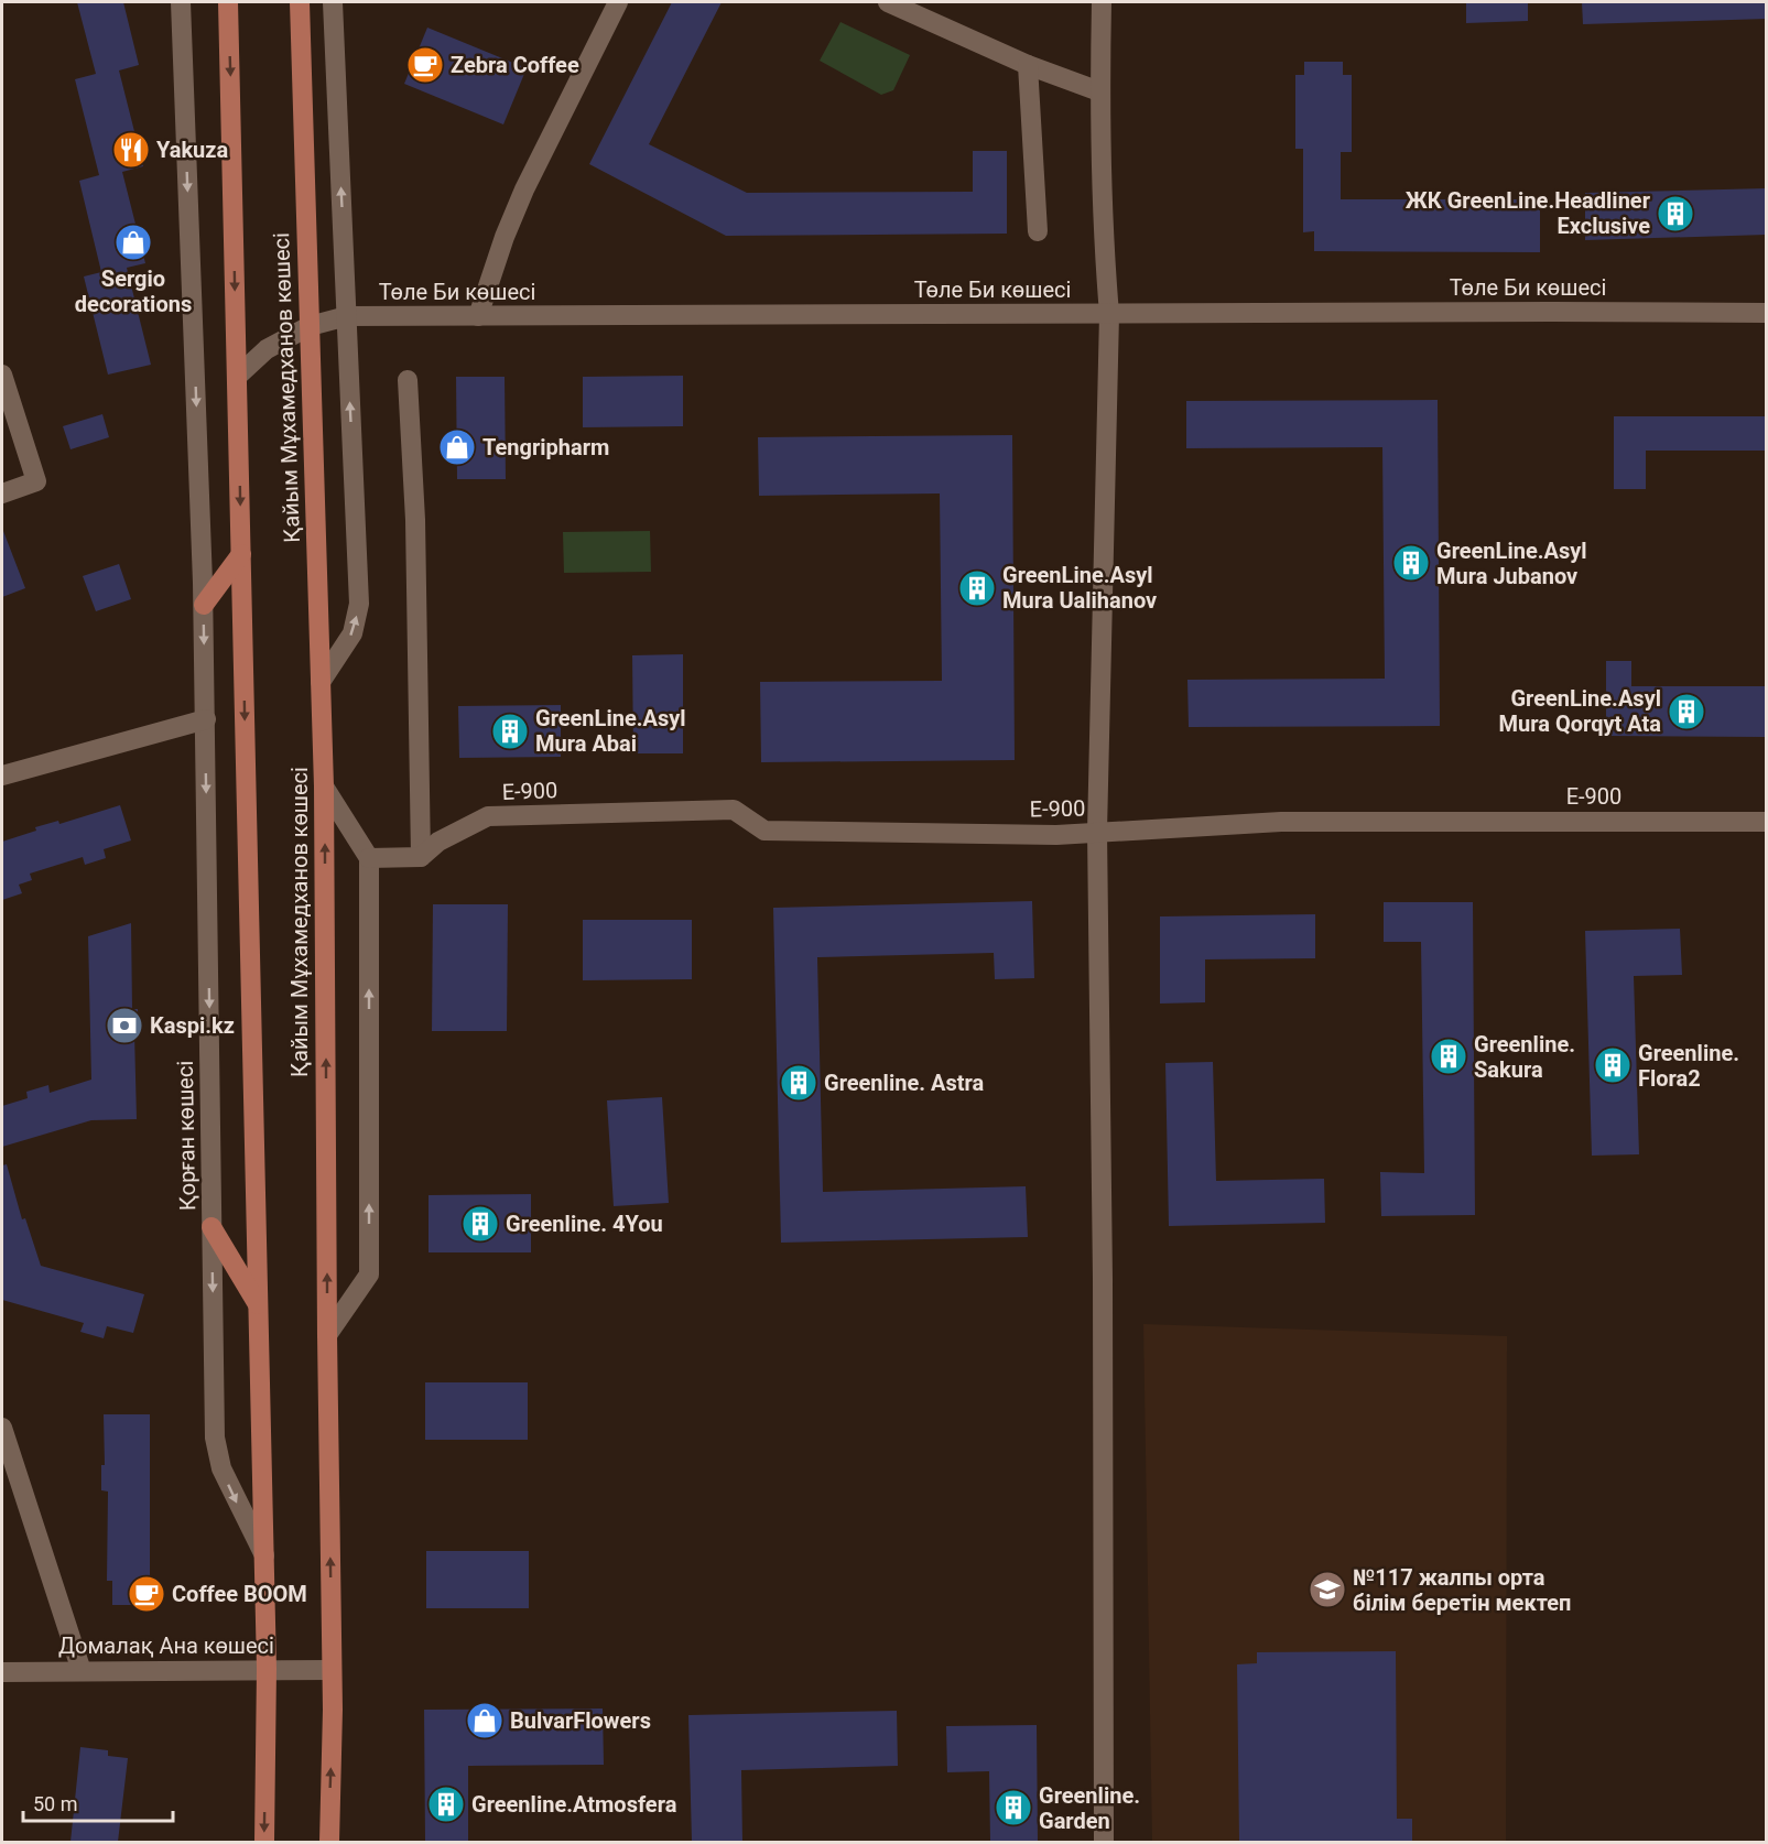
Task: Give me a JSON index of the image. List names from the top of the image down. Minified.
{"streets":{"main road":["Қайым Мұхамедханов көшесі"],"street":["Төле Би көшесі","E-900","Қорған көшесі","Домалақ Ана көшесі"]},"crossings":[["Төле Би көшесі","Қайым Мұхамедханов көшесі"],["Қайым Мұхамедханов көшесі","Домалақ Ана көшесі"]],"places":{"cafe":["Zebra Coffee","Coffee BOOM"],"restaurant":["Yakuza"],"building":["ЖК GreenLine.Headliner Exclusive","GreenLine.Asyl Mura Jubanov","GreenLine.Asyl Mura Ualihanov","GreenLine.Asyl Mura Qorqyt Ata","GreenLine.Asyl Mura Abai","Greenline. Sakura","Greenline. Flora2","Greenline. Astra","Greenline. 4You","Greenline.Atmosfera","Greenline. Garden"],"shop":["Sergio decorations","Tengripharm","BulvarFlowers"],"bank":["Kaspi.kz"],"school or university":["№117 жалпы орта білім беретін мектеп"]},"scale_bar":"50 m"}
